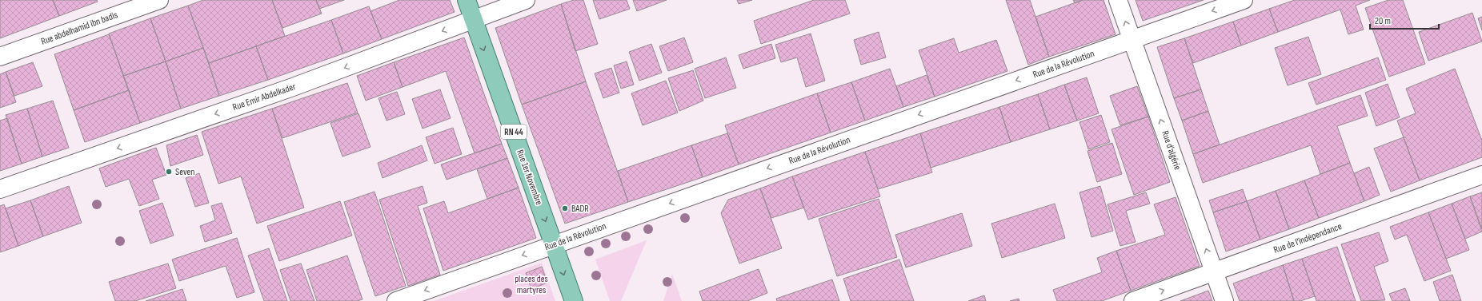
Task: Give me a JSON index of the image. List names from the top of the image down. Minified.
{"streets":{"main road":["RN 44","Rue 1er Novembre"],"street":["Rue abdelhamid ibn badis","Rue de la Révolution","Rue Emir Abdelkader","Rue d'algérie","Rue de l'indépendance"]},"crossings":[["Rue de la Révolution","Rue d'algérie"],["Rue de la Révolution","Rue 1er Novembre"],["Rue Emir Abdelkader","Rue 1er Novembre"],["Rue d'algérie","Rue de l'indépendance"]],"one_way":["Rue de la Révolution","Rue Emir Abdelkader","Rue d'algérie","Rue 1er Novembre"],"parks":["places des martyres"],"places":["Seven","BADR"],"scale_bar":"20 m"}
